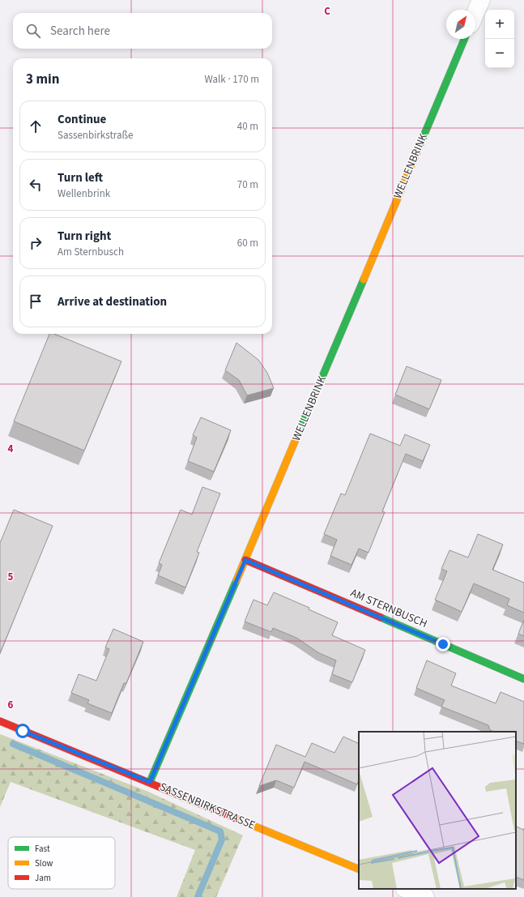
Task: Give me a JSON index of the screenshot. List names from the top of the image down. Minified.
{"streets":{"street":["WELLENBRINK","AM STERNBUSCH","SASSENBIRKSTRASSE"]},"crossings":[["WELLENBRINK","AM STERNBUSCH"],["WELLENBRINK","SASSENBIRKSTRASSE"]],"legend":["Fast","Slow","Jam"],"north":"top right","page":{"map_buttons":["+","−"],"search":"Search here","heading":["3 min","Walk · 170 m"],"list":[["Continue","Sassenbirkstraße","40 m"],["Turn left","Wellenbrink","70 m"],["Turn right","Am Sternbusch","60 m"],"Arrive at destination"]},"grid":{"columns":["C"],"rows":["4","5","6"]}}
